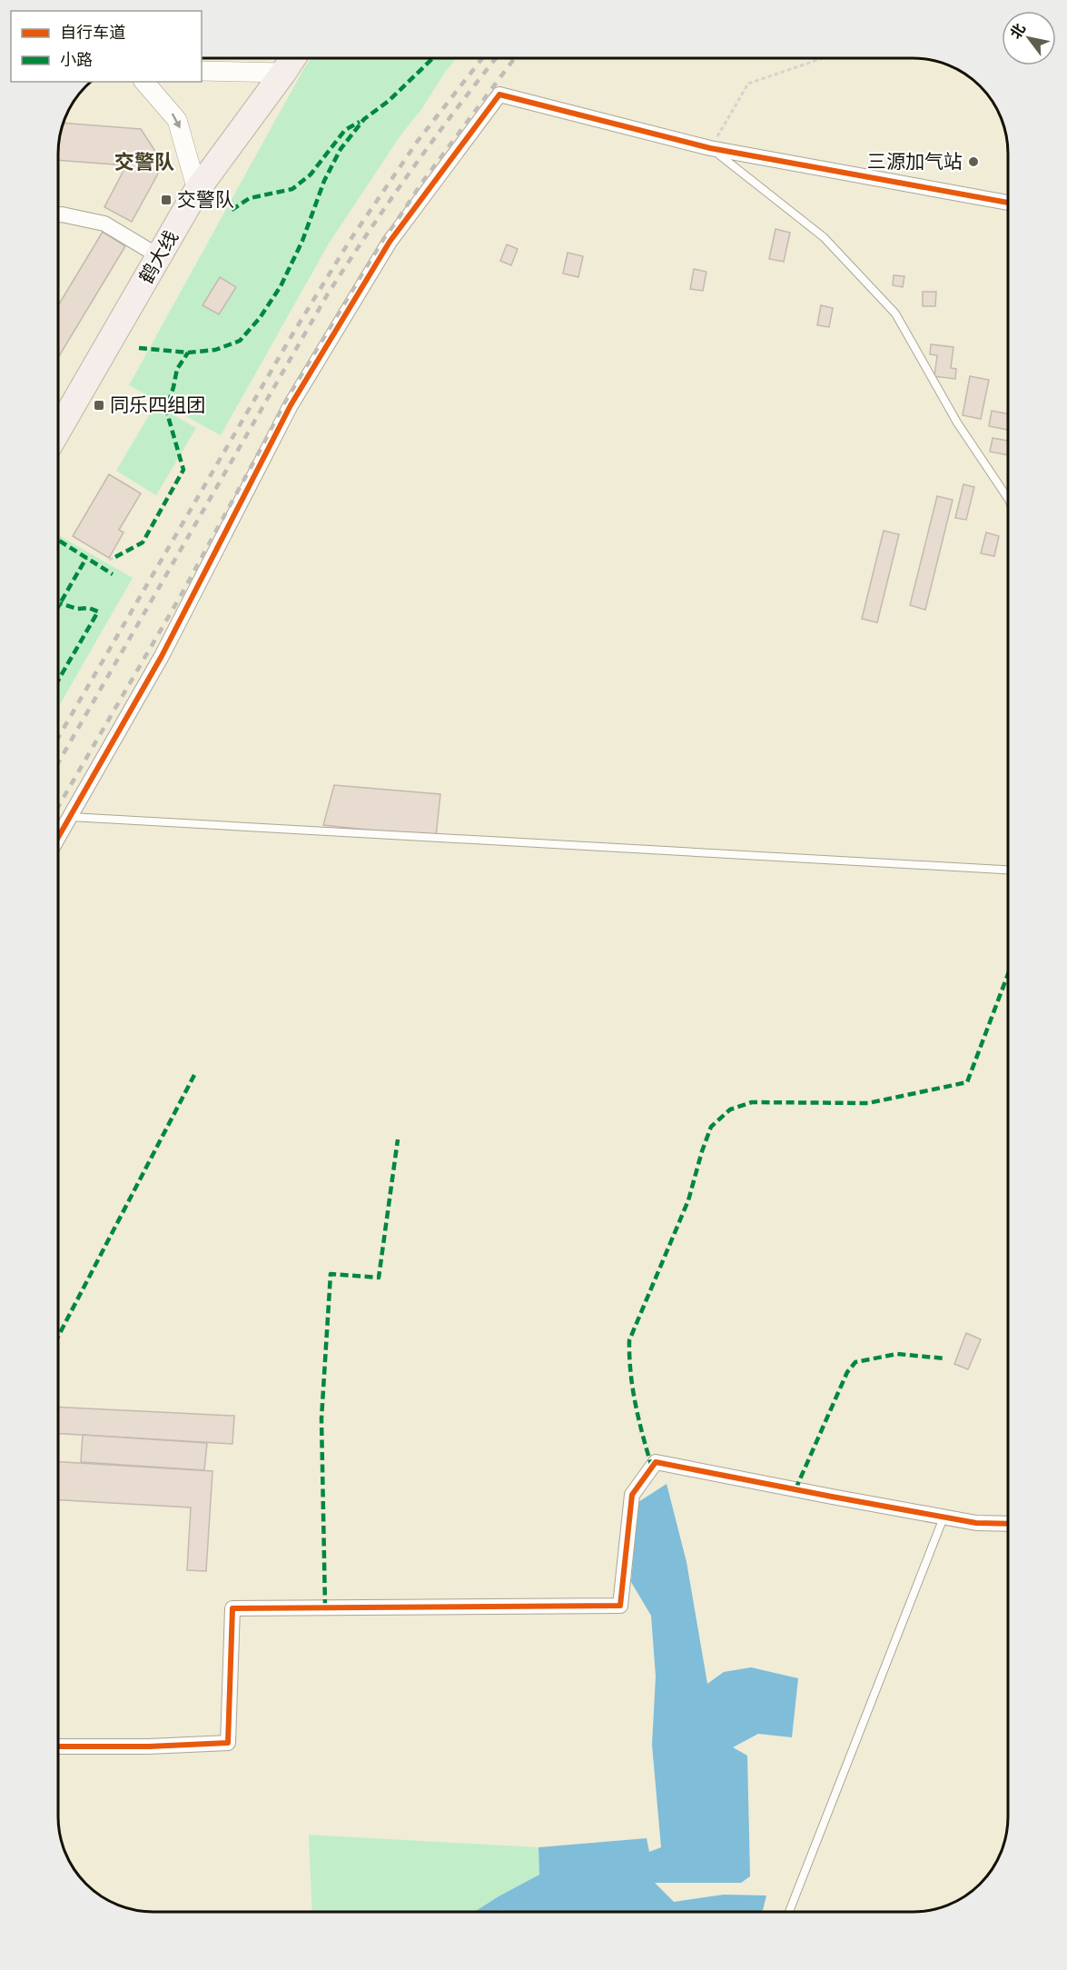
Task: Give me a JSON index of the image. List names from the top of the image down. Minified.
{"streets":{"highway":["鹤大线"]},"districts":["交警队"],"places":{"other":["三源加气站"],"transit":["交警队","同乐四组团"]},"legend":["自行车道","小路"],"north":"top left"}
